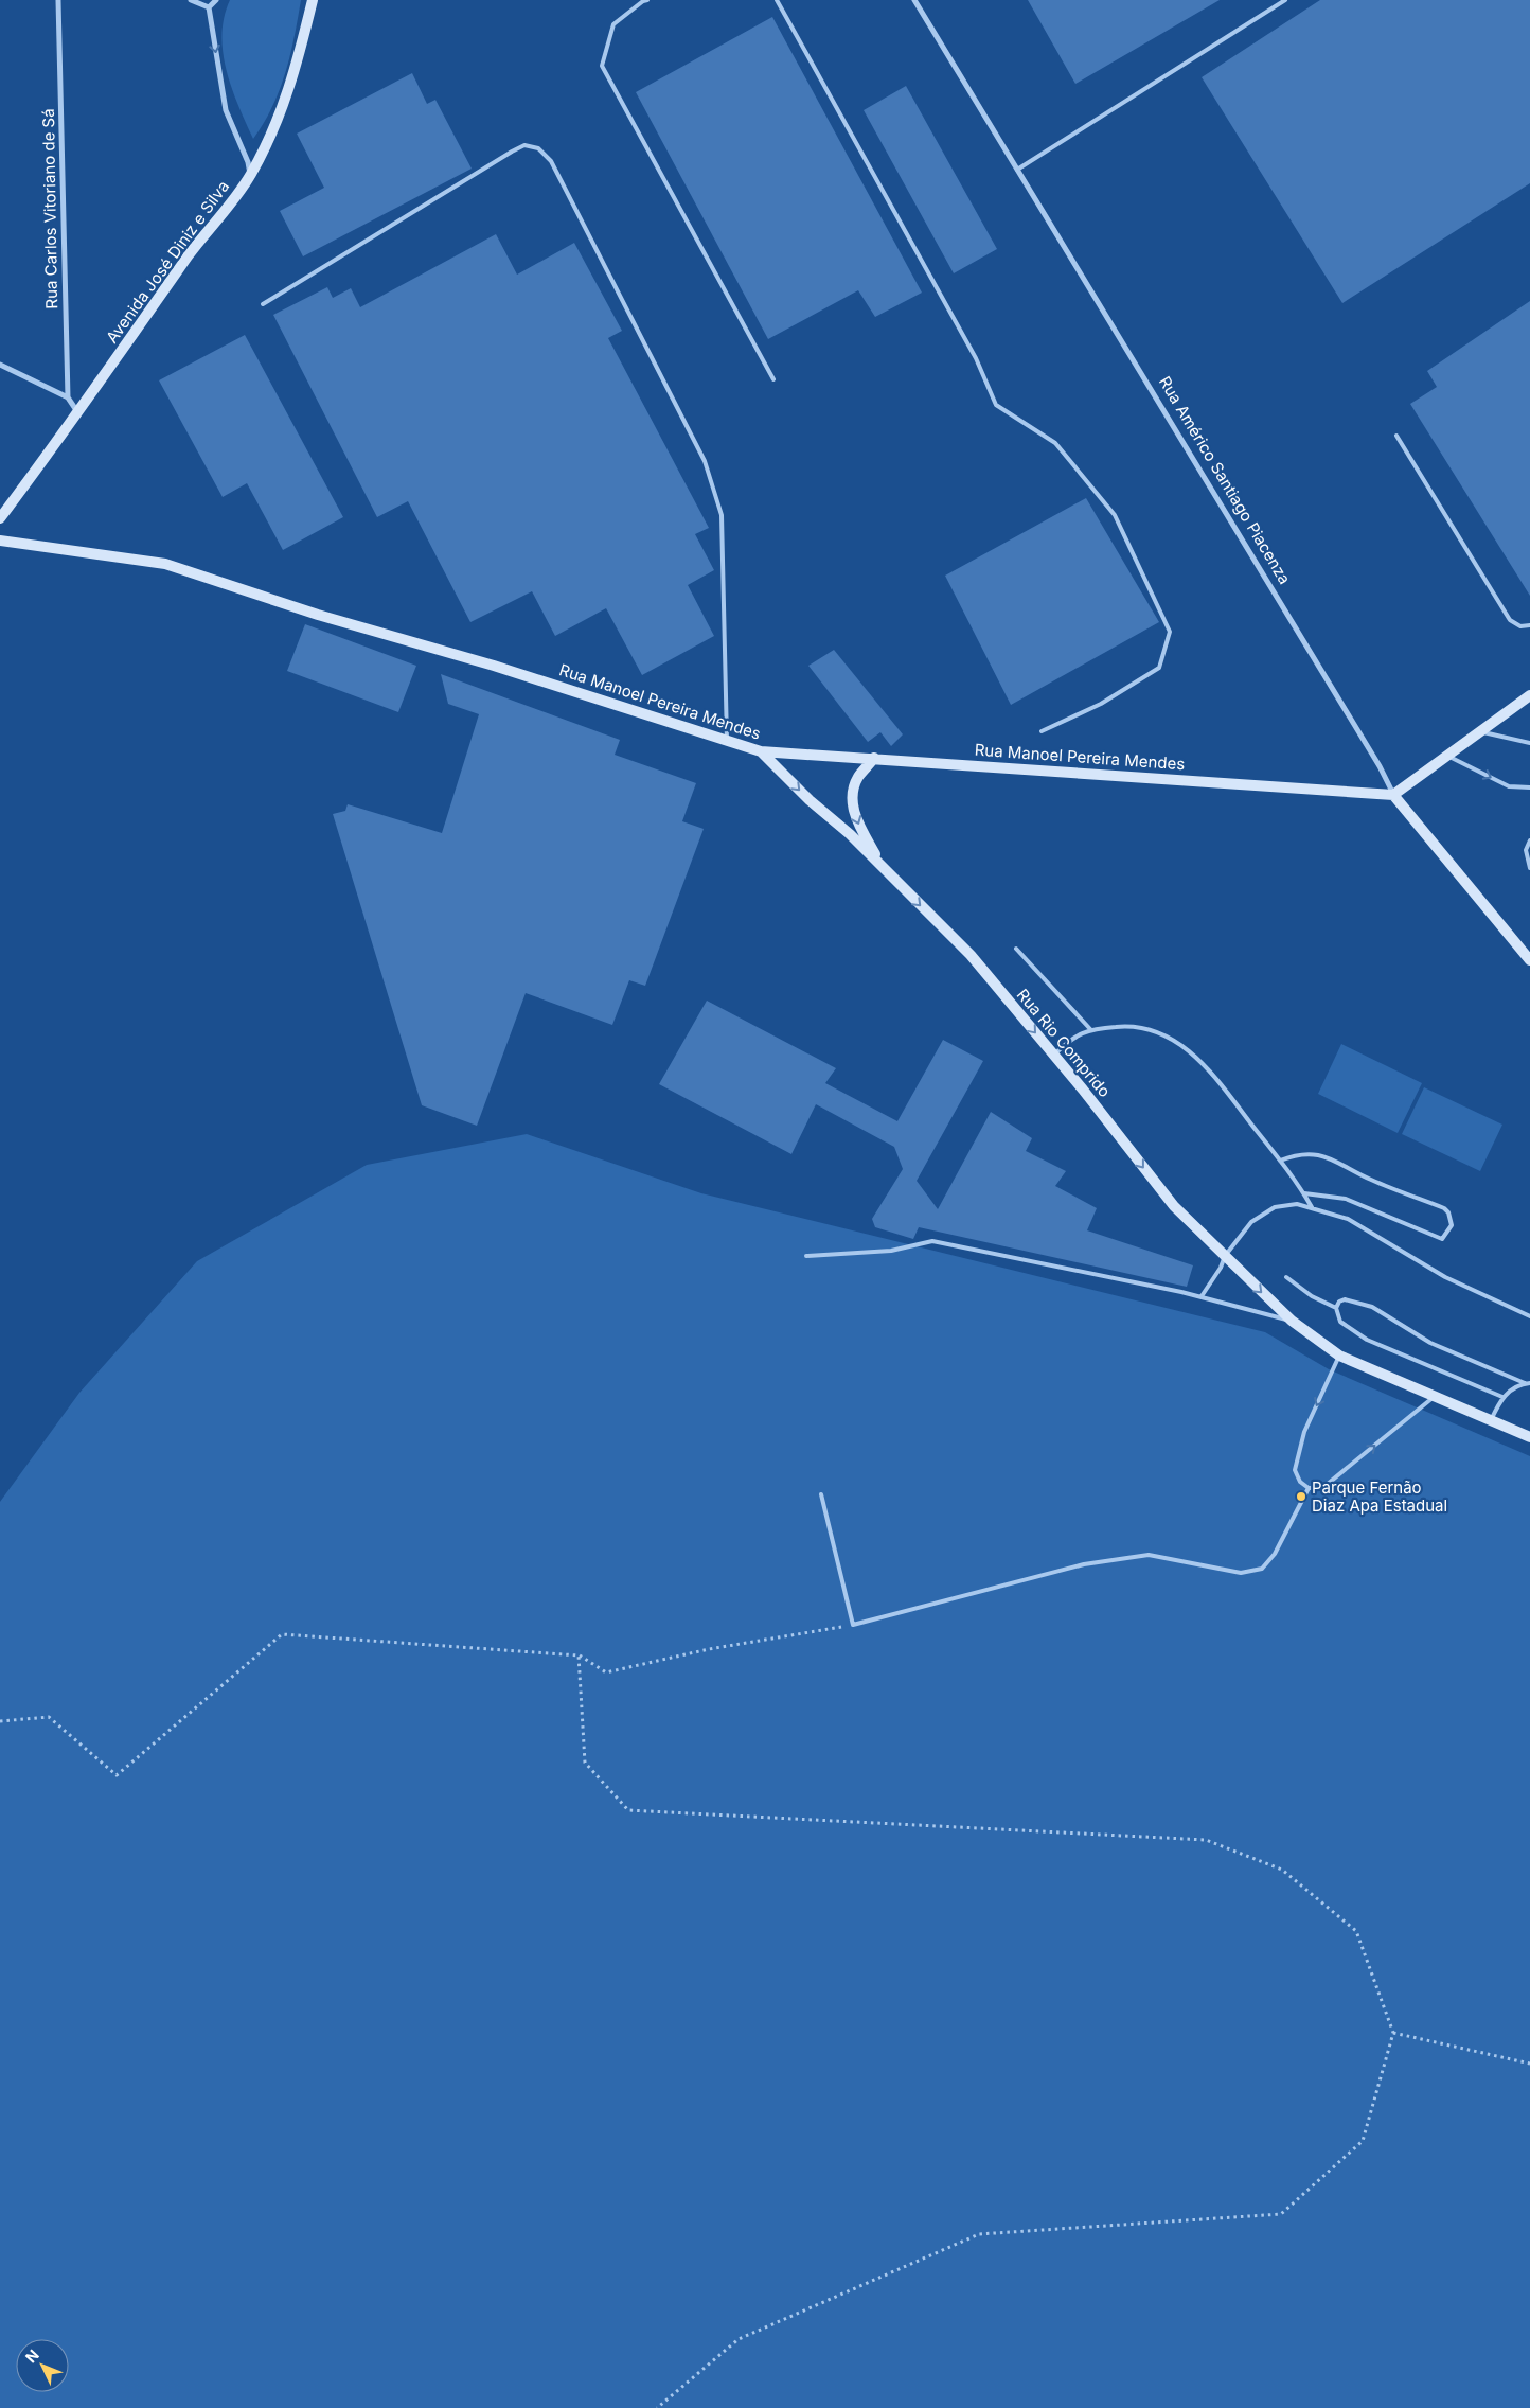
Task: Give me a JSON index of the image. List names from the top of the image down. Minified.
{"streets":{"street":["Rua Carlos Vitoriano de Sá","Avenida José Diniz e Silva","Rua Américo Santiago Piacenza","Rua Manoel Pereira Mendes","Rua Rio Comprido"]},"crossings":[["Rua Américo Santiago Piacenza","Rua Manoel Pereira Mendes"],["Rua Manoel Pereira Mendes","Rua Rio Comprido"]],"one_way":["Rua Rio Comprido"],"places":["Parque Fernão Diaz Apa Estadual"],"north":"top left"}
